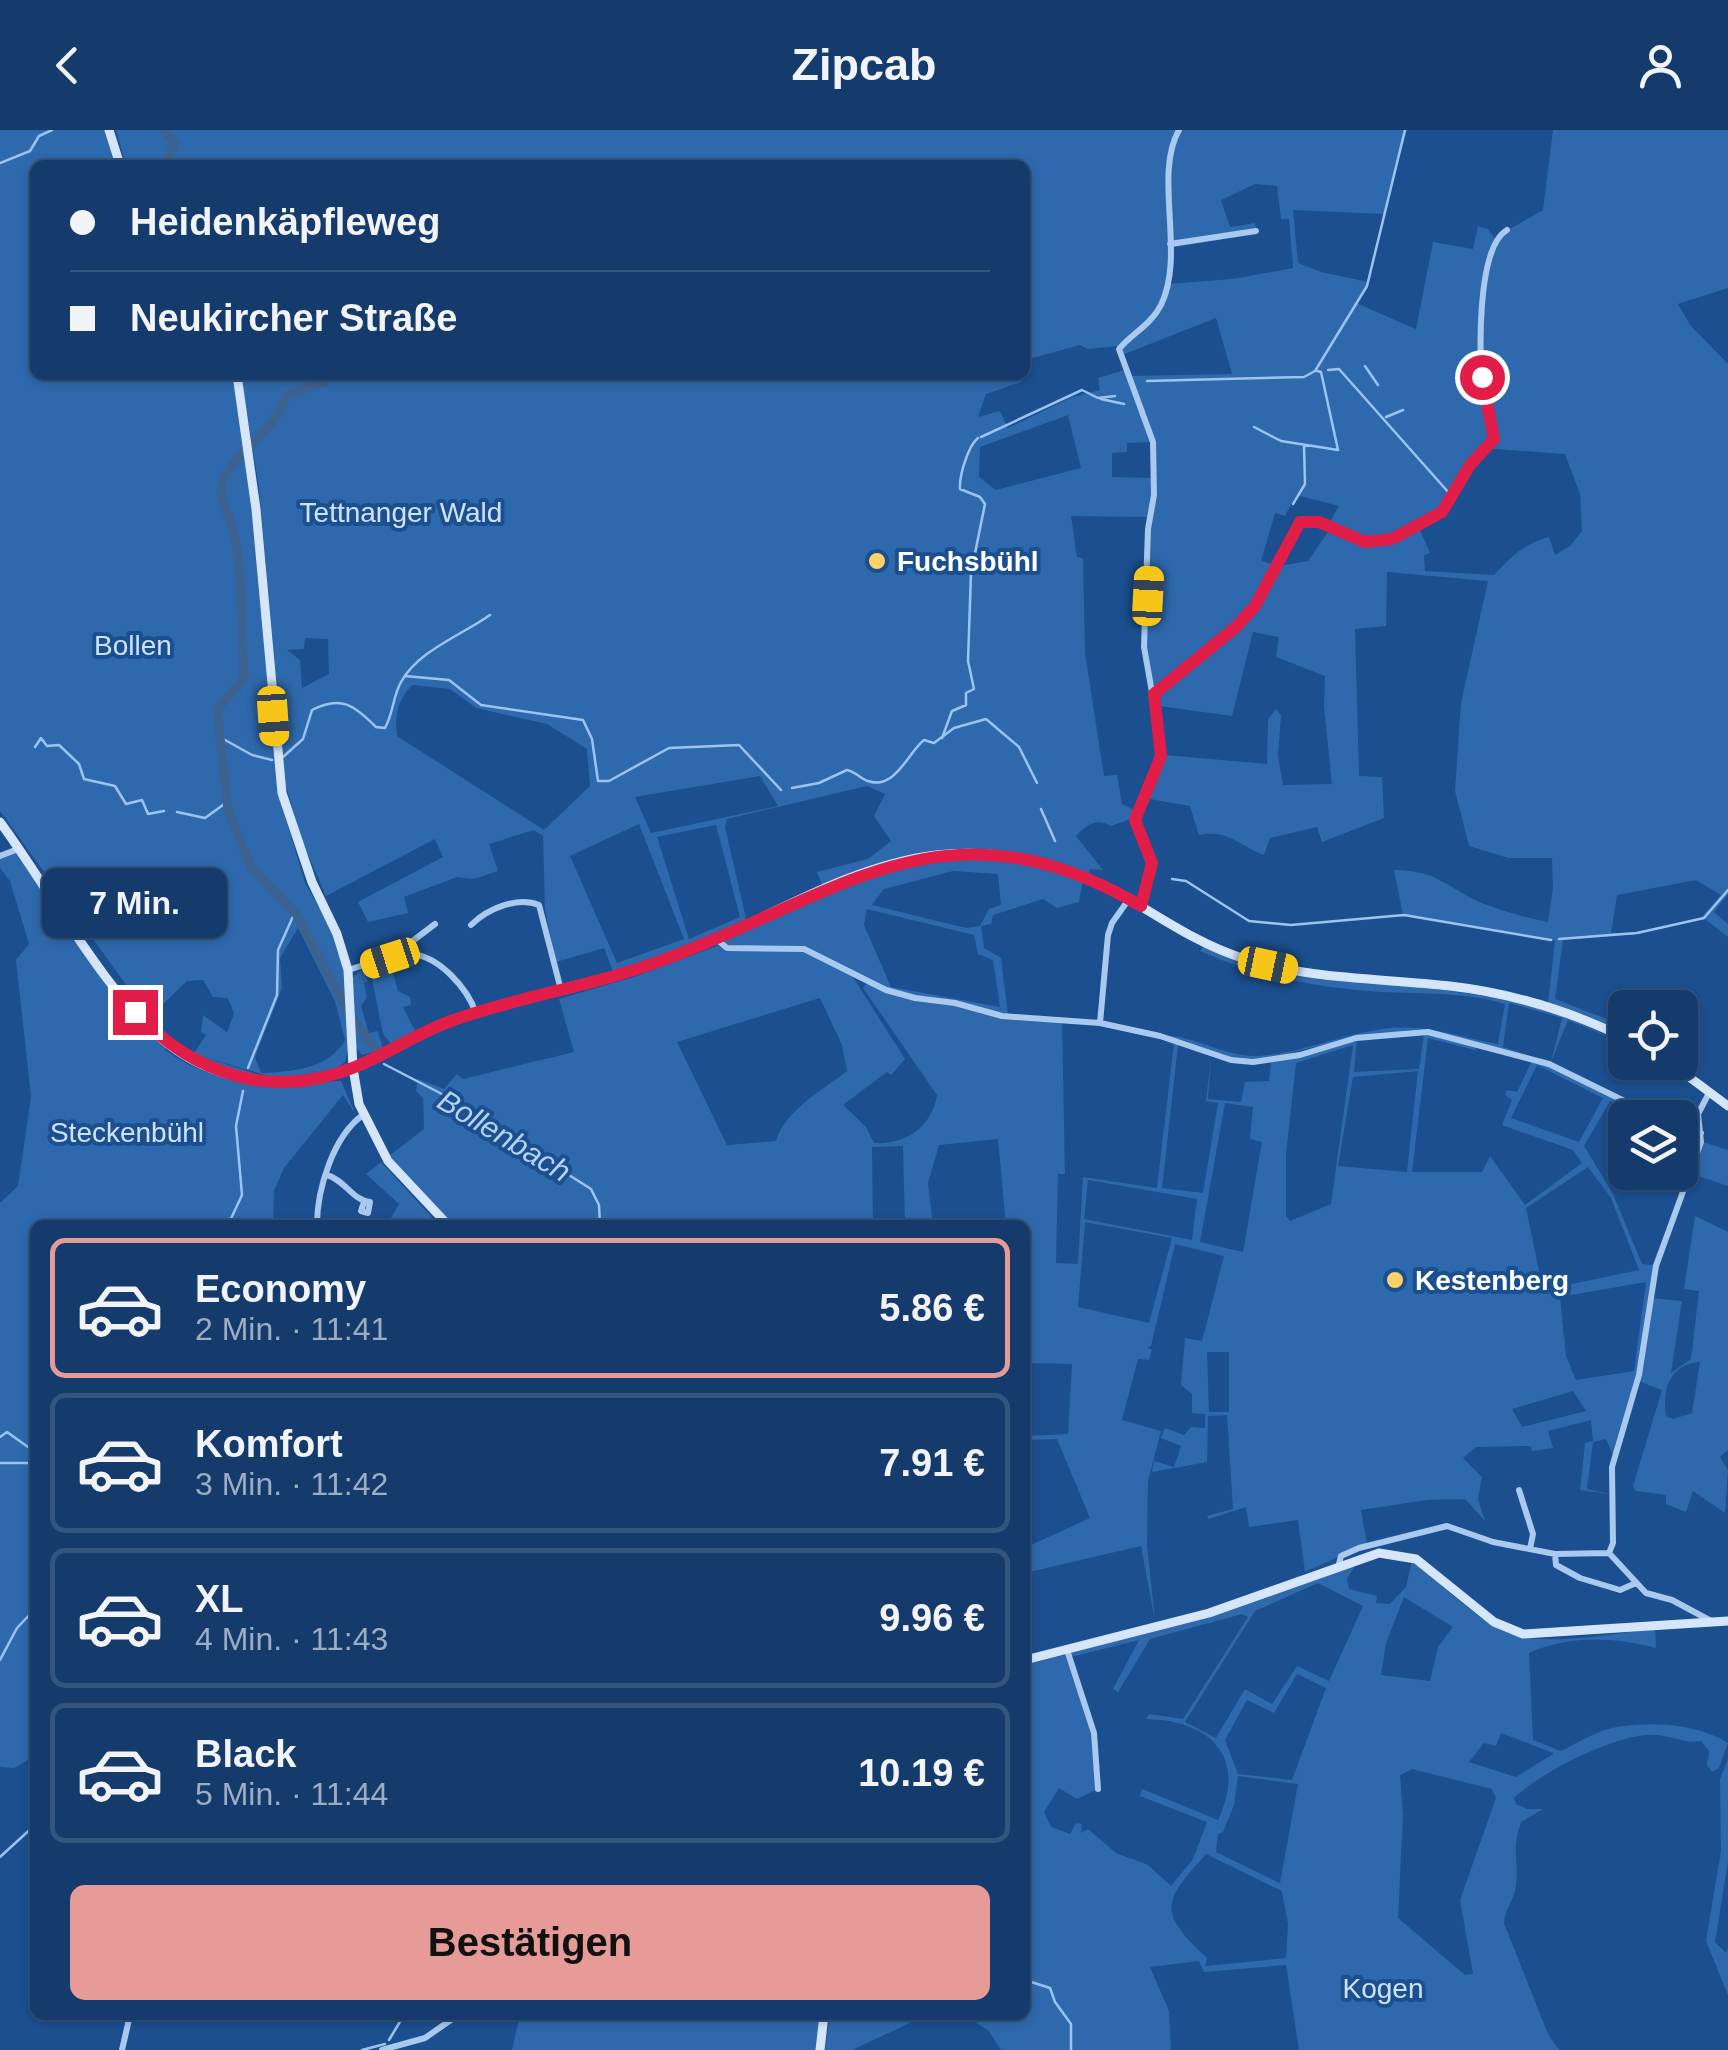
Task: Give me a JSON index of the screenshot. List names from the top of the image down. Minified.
{"water":["Bollenbach"],"parks":["Tettnanger Wald","Bollen","Steckenbühl","Kogen"],"places":["Fuchsbühl","Kestenberg"],"page":{"header":"Zipcab","banner":["Heidenkäpfleweg","Neukircher Straße"],"bubble":"7 Min.","list":[{"name":"Economy","note":"2 Min. · 11:41","value":"5.86 €"},{"name":"Komfort","note":"3 Min. · 11:42","value":"7.91 €"},{"name":"XL","note":"4 Min. · 11:43","value":"9.96 €"},{"name":"Black","note":"5 Min. · 11:44","value":"10.19 €"}],"buttons":"Bestätigen"}}
